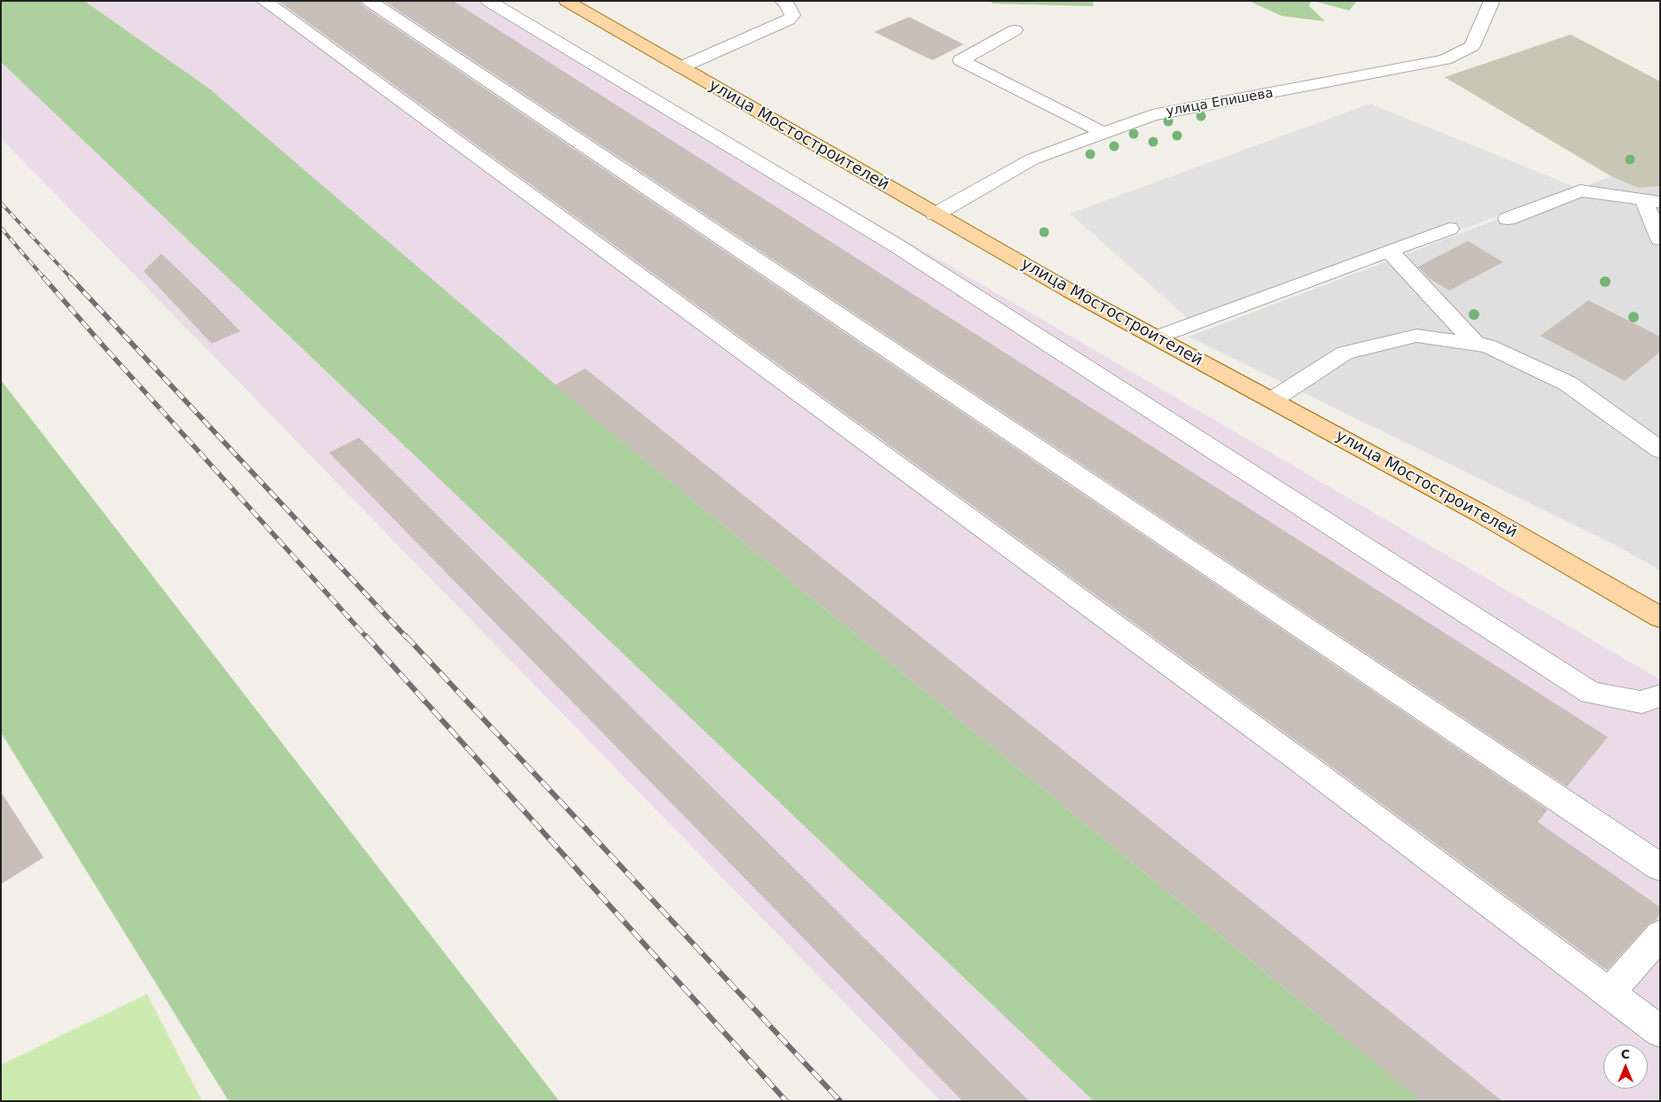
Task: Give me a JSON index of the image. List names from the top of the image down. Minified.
{"streets":{"main road":["улица Мостостроителей"],"street":["улица Епишева"]},"crossings":[["улица Епишева","улица Мостостроителей"]],"north":"top"}
